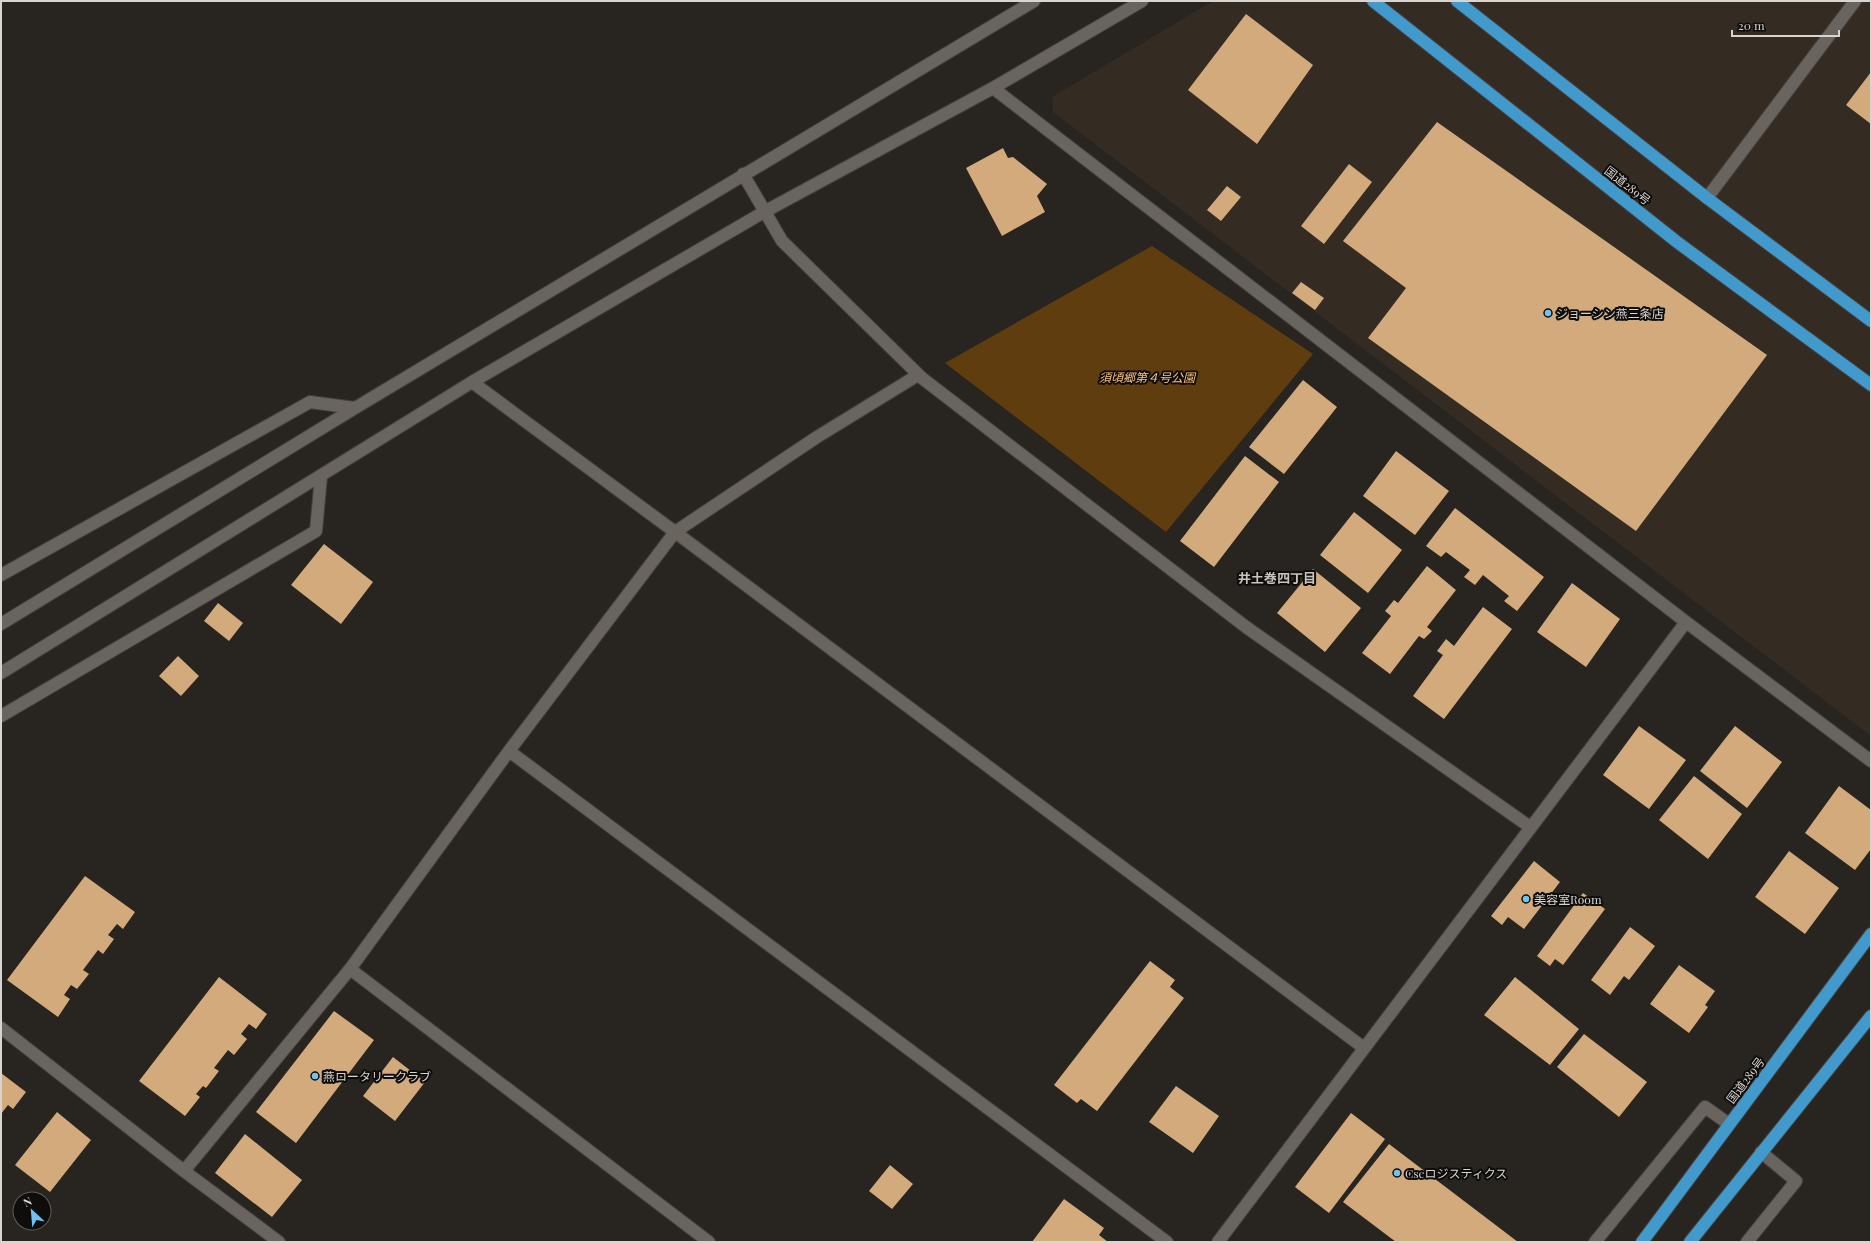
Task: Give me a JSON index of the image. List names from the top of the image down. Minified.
{"streets":{"highway":["国道289号"]},"districts":["井土巻四丁目"],"parks":["須頃郷第４号公園"],"places":["ジョーシン燕三条店","美容室Room","燕ロータリークラブ","Cscロジスティクス"],"scale_bar":"20 m","north":"top left"}
